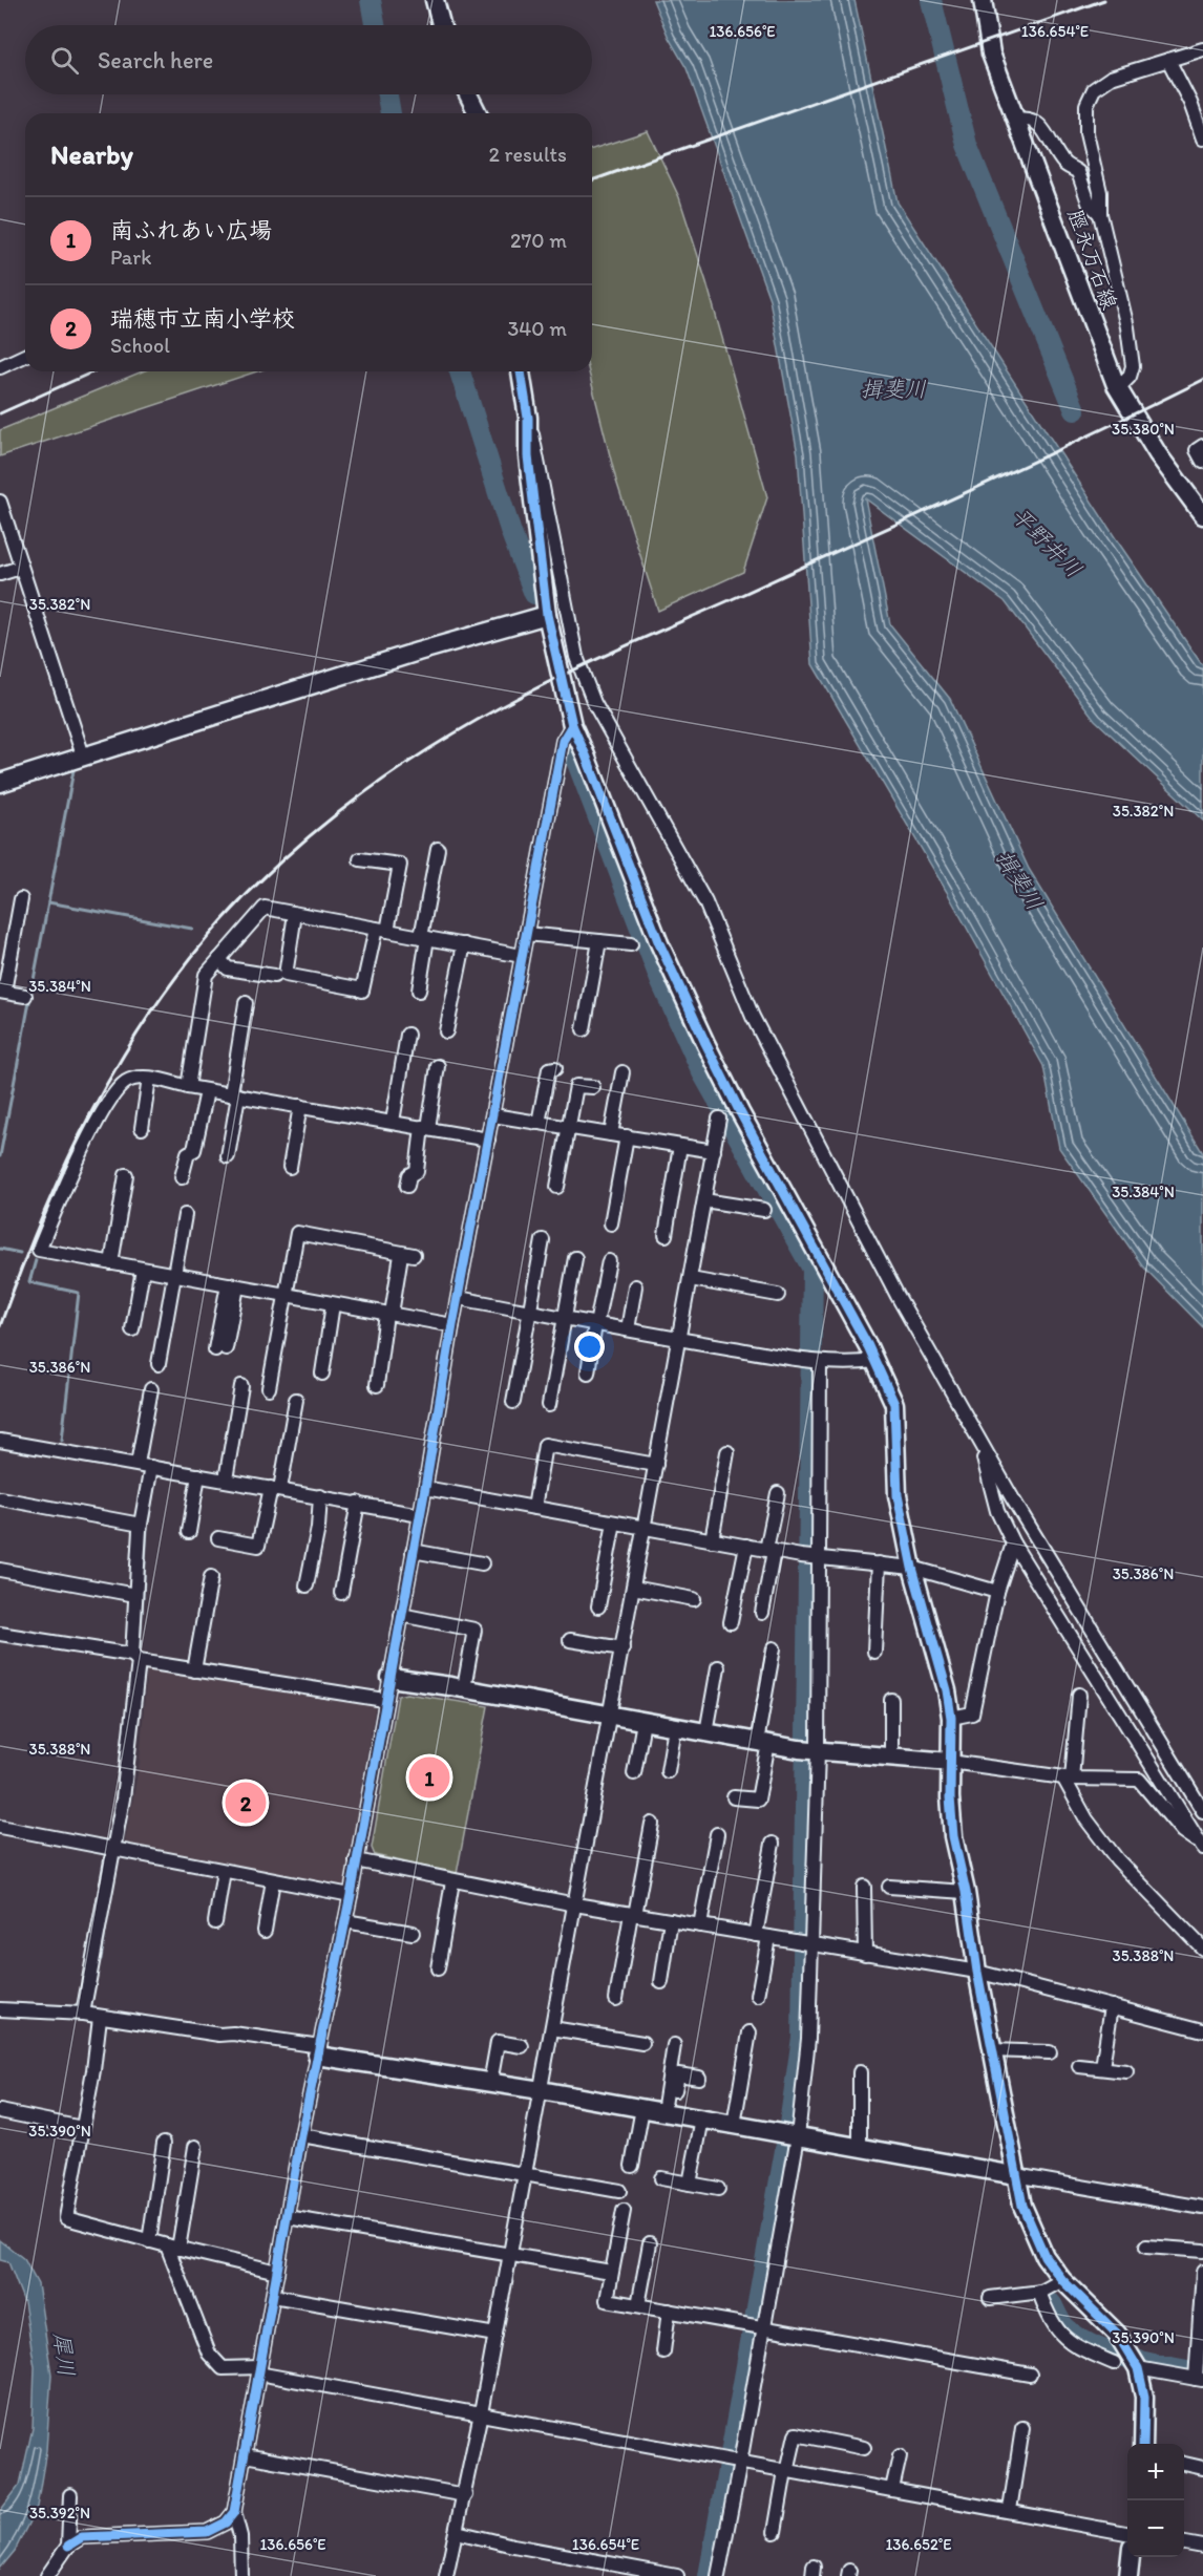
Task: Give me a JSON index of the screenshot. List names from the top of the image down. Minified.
{"streets":{"street":["脛永万石線"]},"water":["揖斐川","平野井川","犀川"],"page":{"search":"Search here","heading":["Nearby","2 results"],"list":[{"mark":"1","name":"南ふれあい広場","note":"Park","value":"270 m"},{"mark":"2","name":"瑞穂市立南小学校","note":"School","value":"340 m"}],"pins":["1","2"],"map_buttons":["+","−"]},"coordinates":["136.656°E","136.654°E","35.380°N","35.382°N","35.384°N","35.386°N","35.388°N","35.390°N","35.392°N","136.652°E"]}
